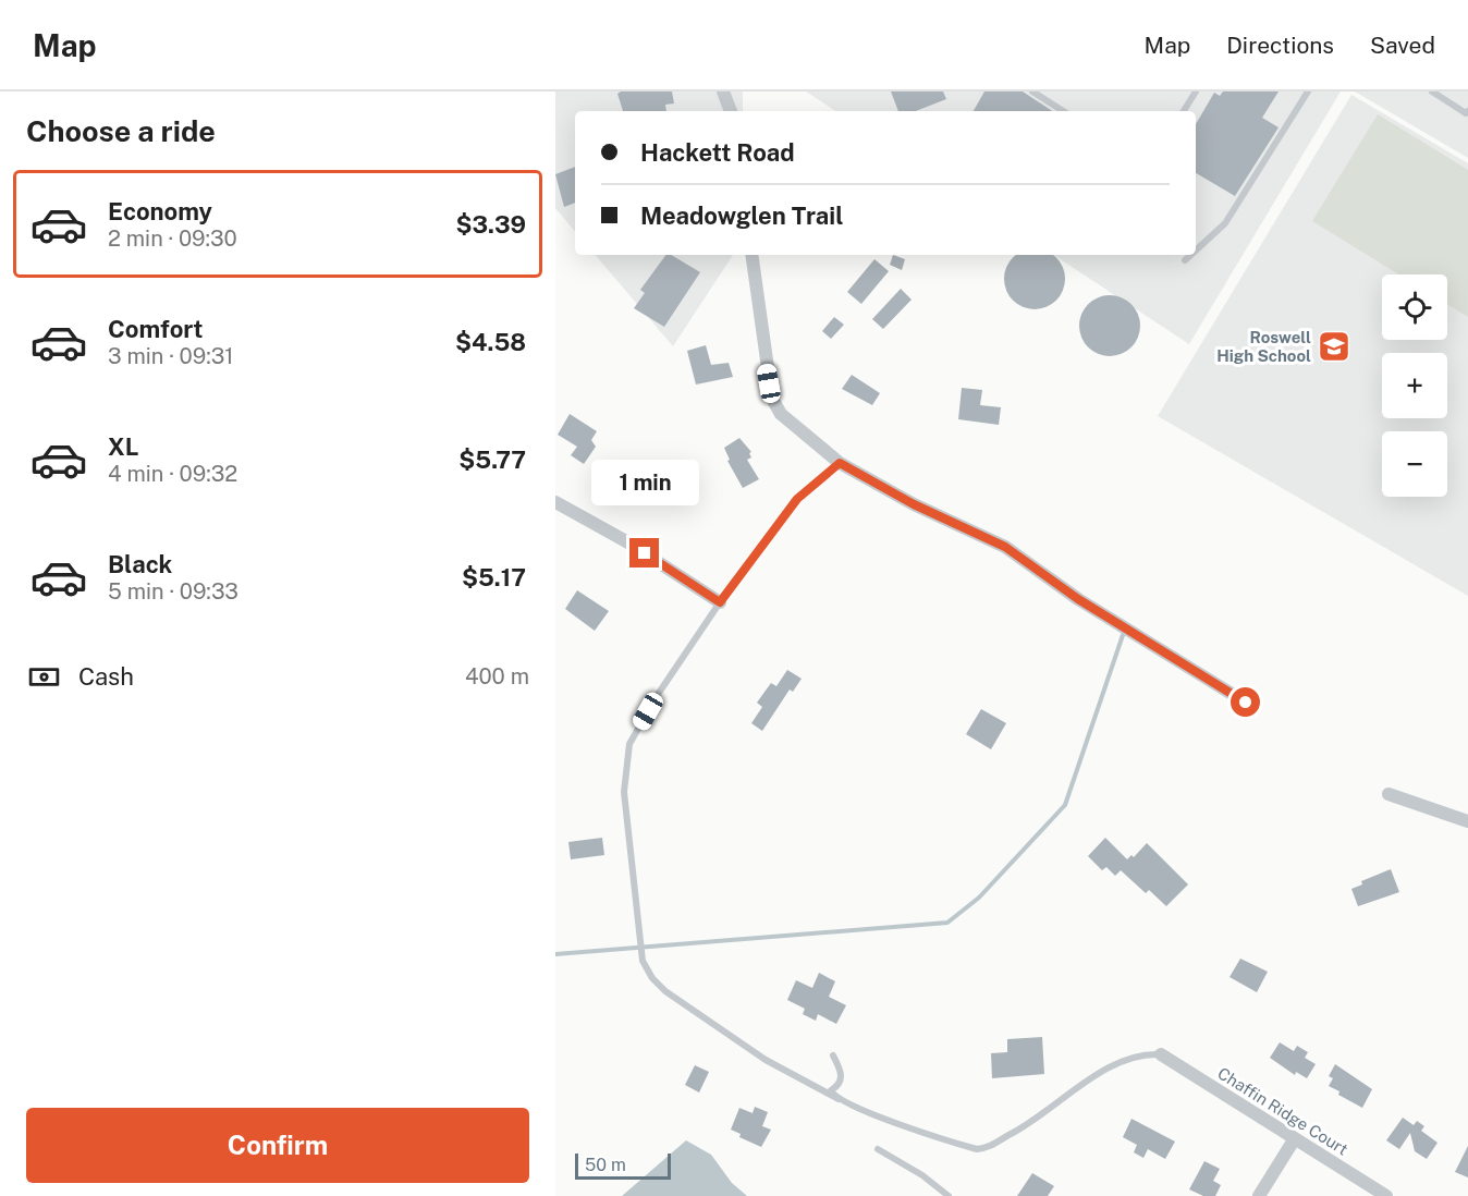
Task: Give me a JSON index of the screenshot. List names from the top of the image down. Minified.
{"streets":{"street":["Chaffin Ridge Court"]},"places":{"school or university":["Roswell High School"]},"scale_bar":"50 m","page":{"header":"Map","nav":["Map","Directions","Saved"],"heading":"Choose a ride","banner":["Hackett Road","Meadowglen Trail"],"list":[{"name":"Economy","note":"2 min · 09:30","value":"$3.39"},{"name":"Comfort","note":"3 min · 09:31","value":"$4.58"},{"name":"XL","note":"4 min · 09:32","value":"$5.77"},{"name":"Black","note":"5 min · 09:33","value":"$5.17"}],"map_buttons":["+","−"],"bubble":"1 min","pay":["Cash","400 m"],"buttons":"Confirm","scale":"50 m"}}
